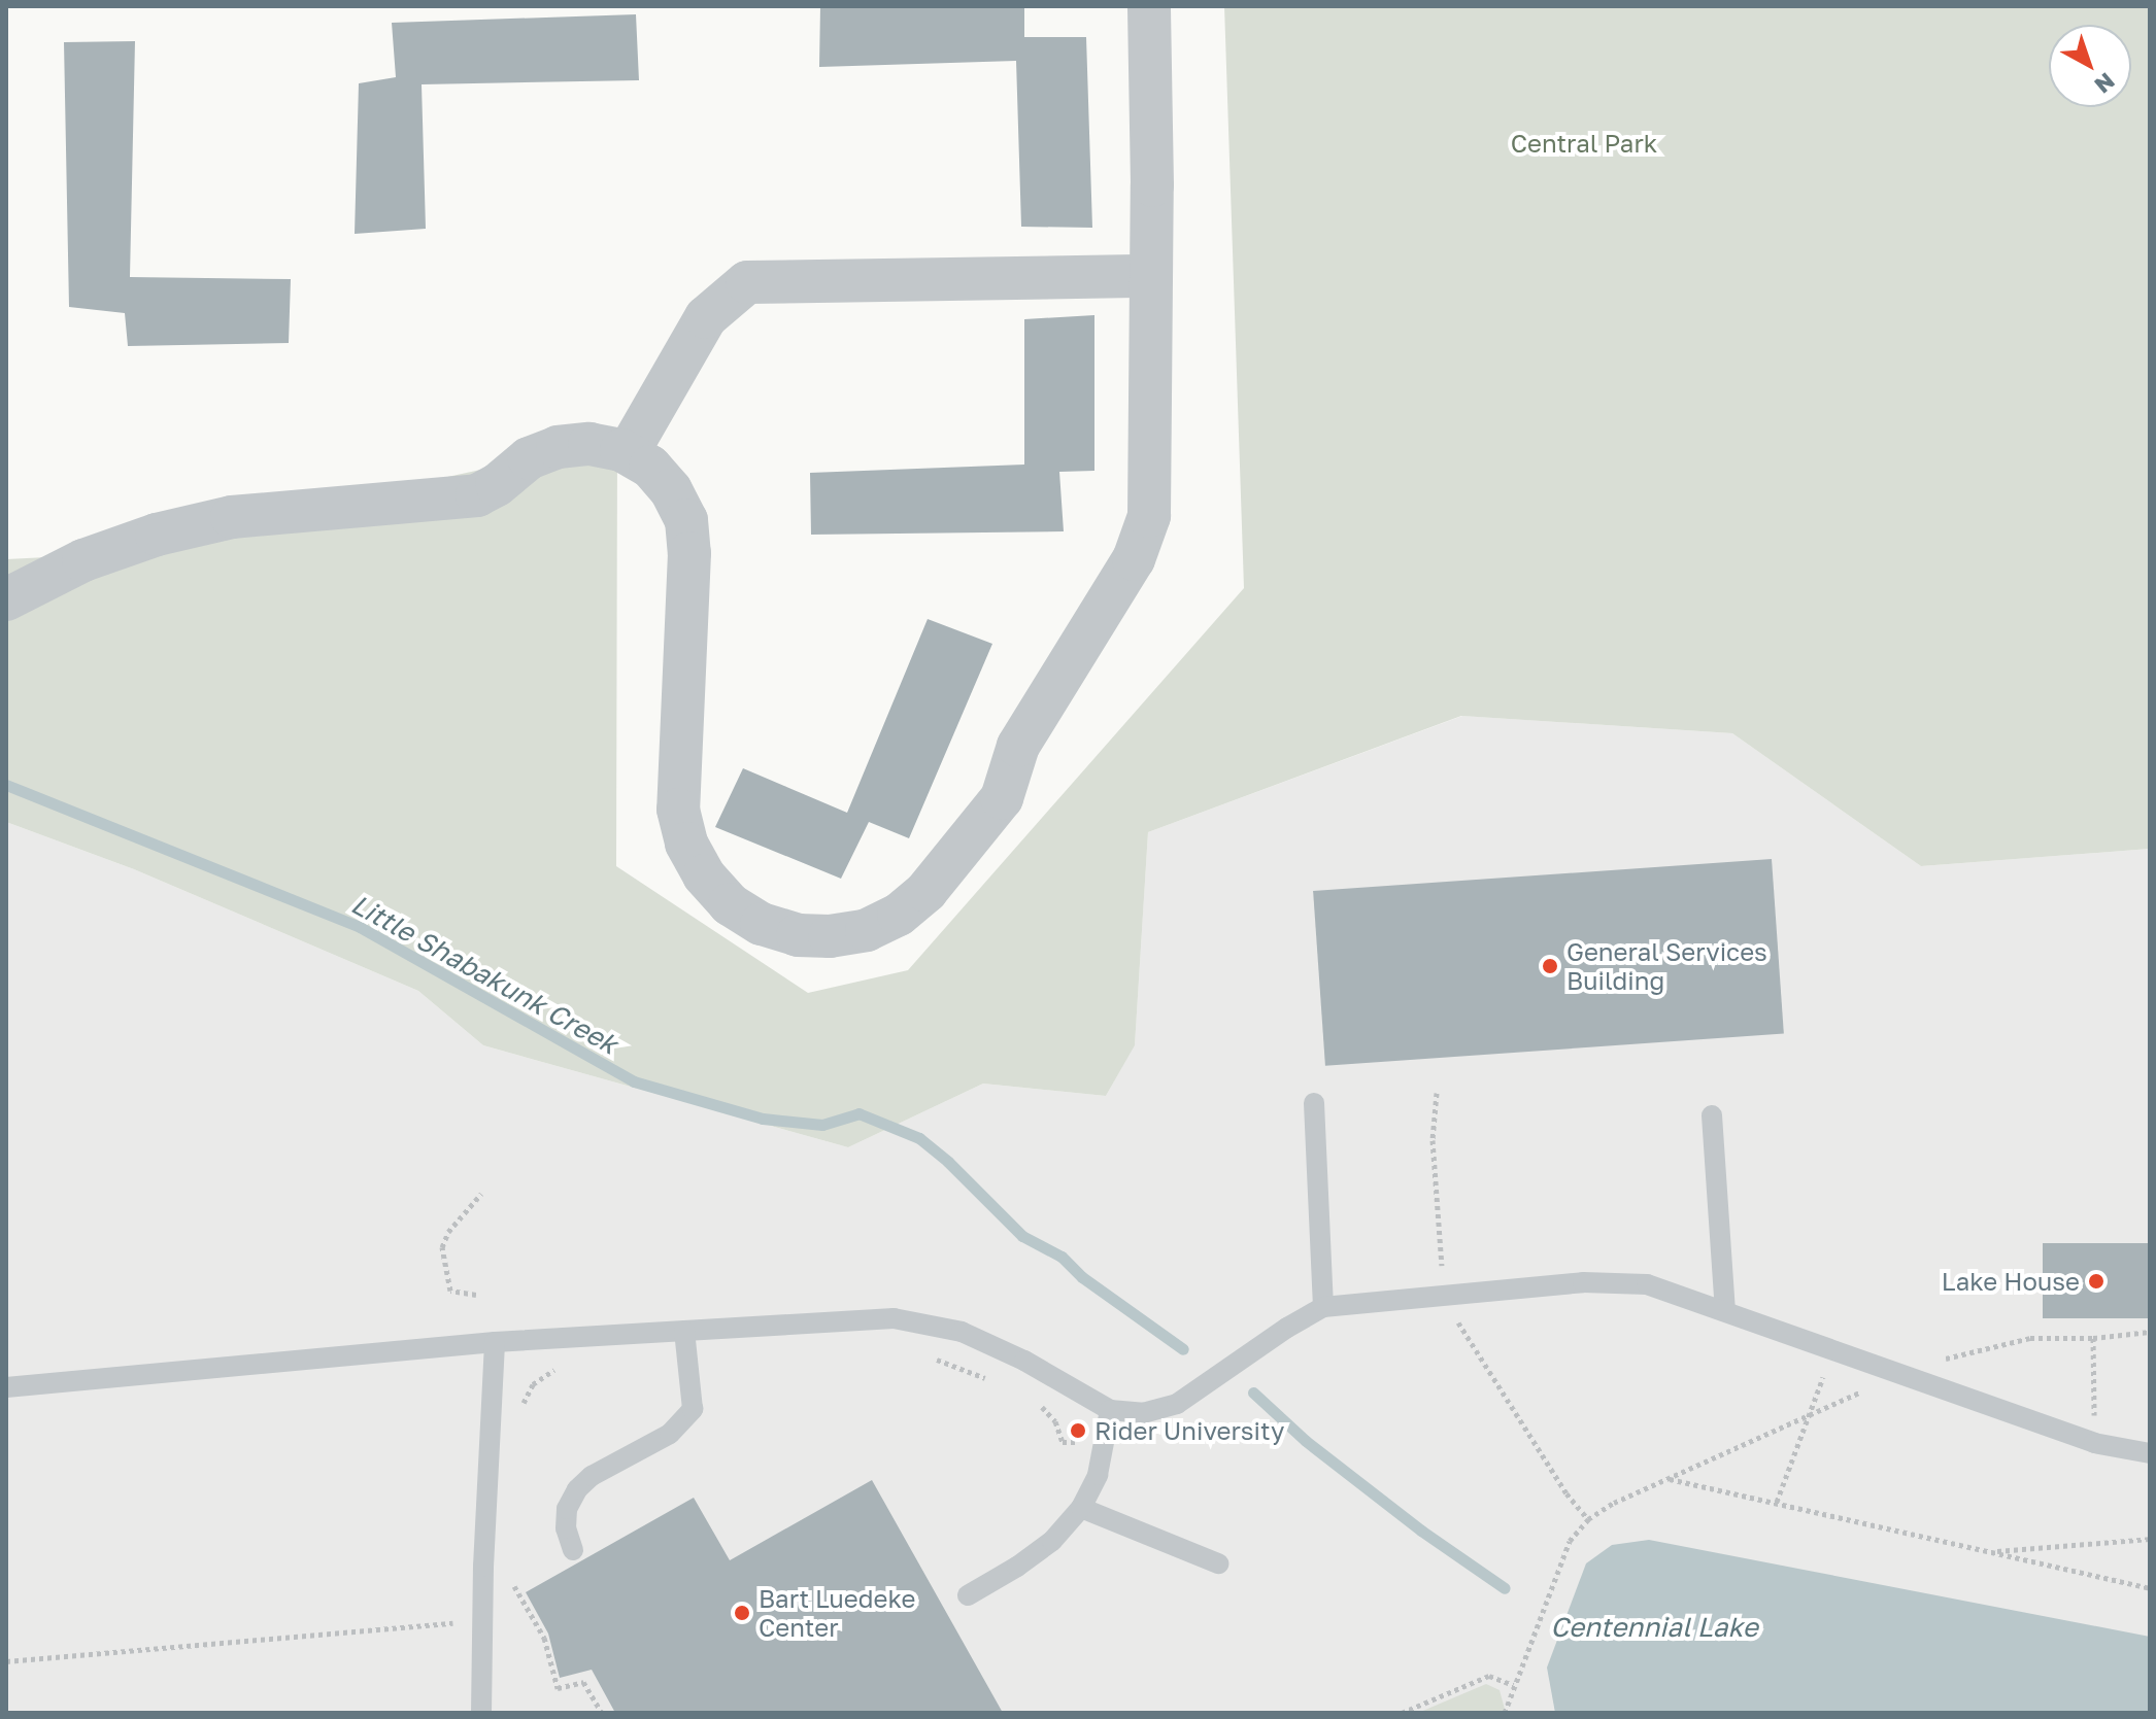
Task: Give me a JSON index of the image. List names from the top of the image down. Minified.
{"water":["Little Shabakunk Creek","Centennial Lake"],"parks":["Central Park"],"places":["General Services Building","Lake House","Rider University","Bart Luedeke Center"],"north":"bottom right"}
